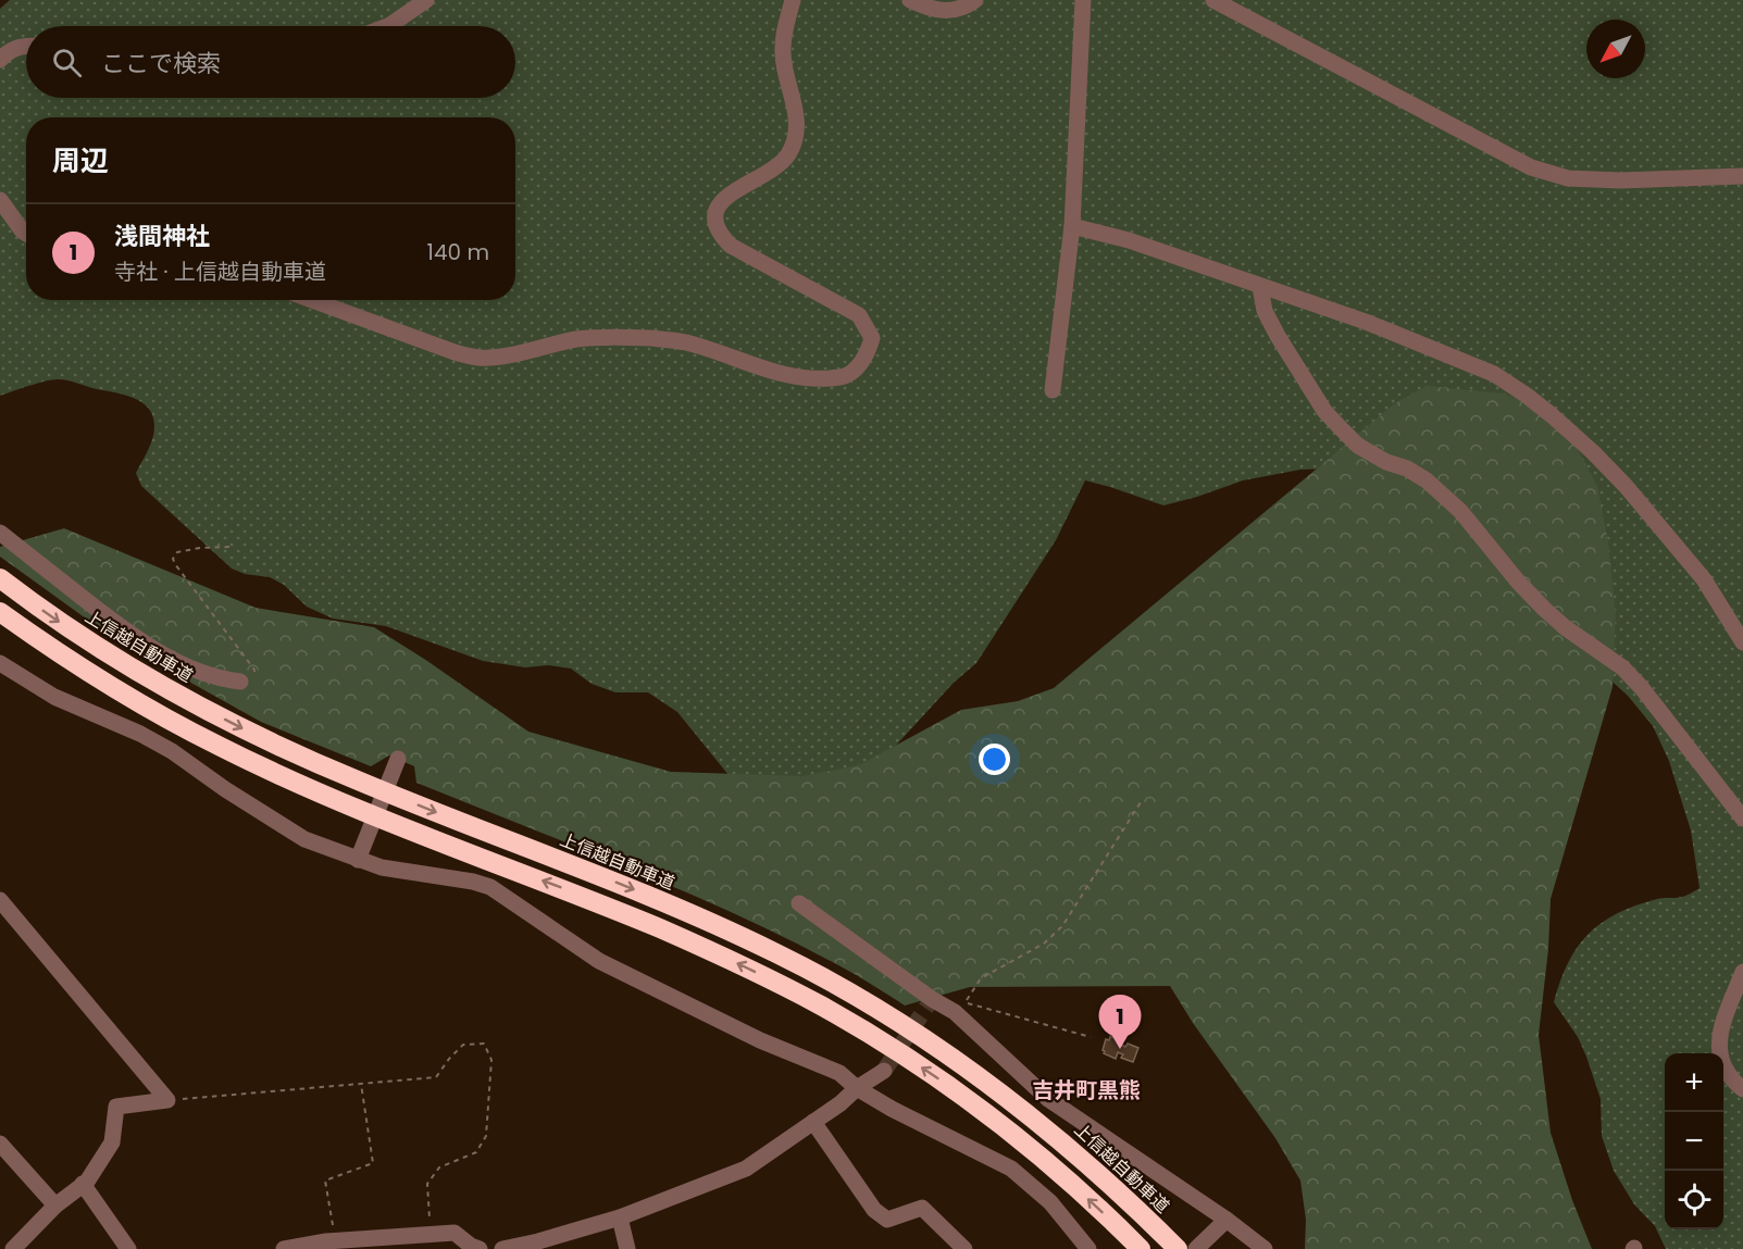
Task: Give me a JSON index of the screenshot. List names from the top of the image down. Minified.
{"streets":{"highway":["上信越自動車道"]},"districts":["吉井町黒熊"],"north":"bottom left","page":{"search":"ここで検索","heading":"周辺","list":[{"mark":"1","name":"浅間神社","note":"寺社 · 上信越自動車道","value":"140 m"}],"pins":"1","map_buttons":["+","−"]}}
